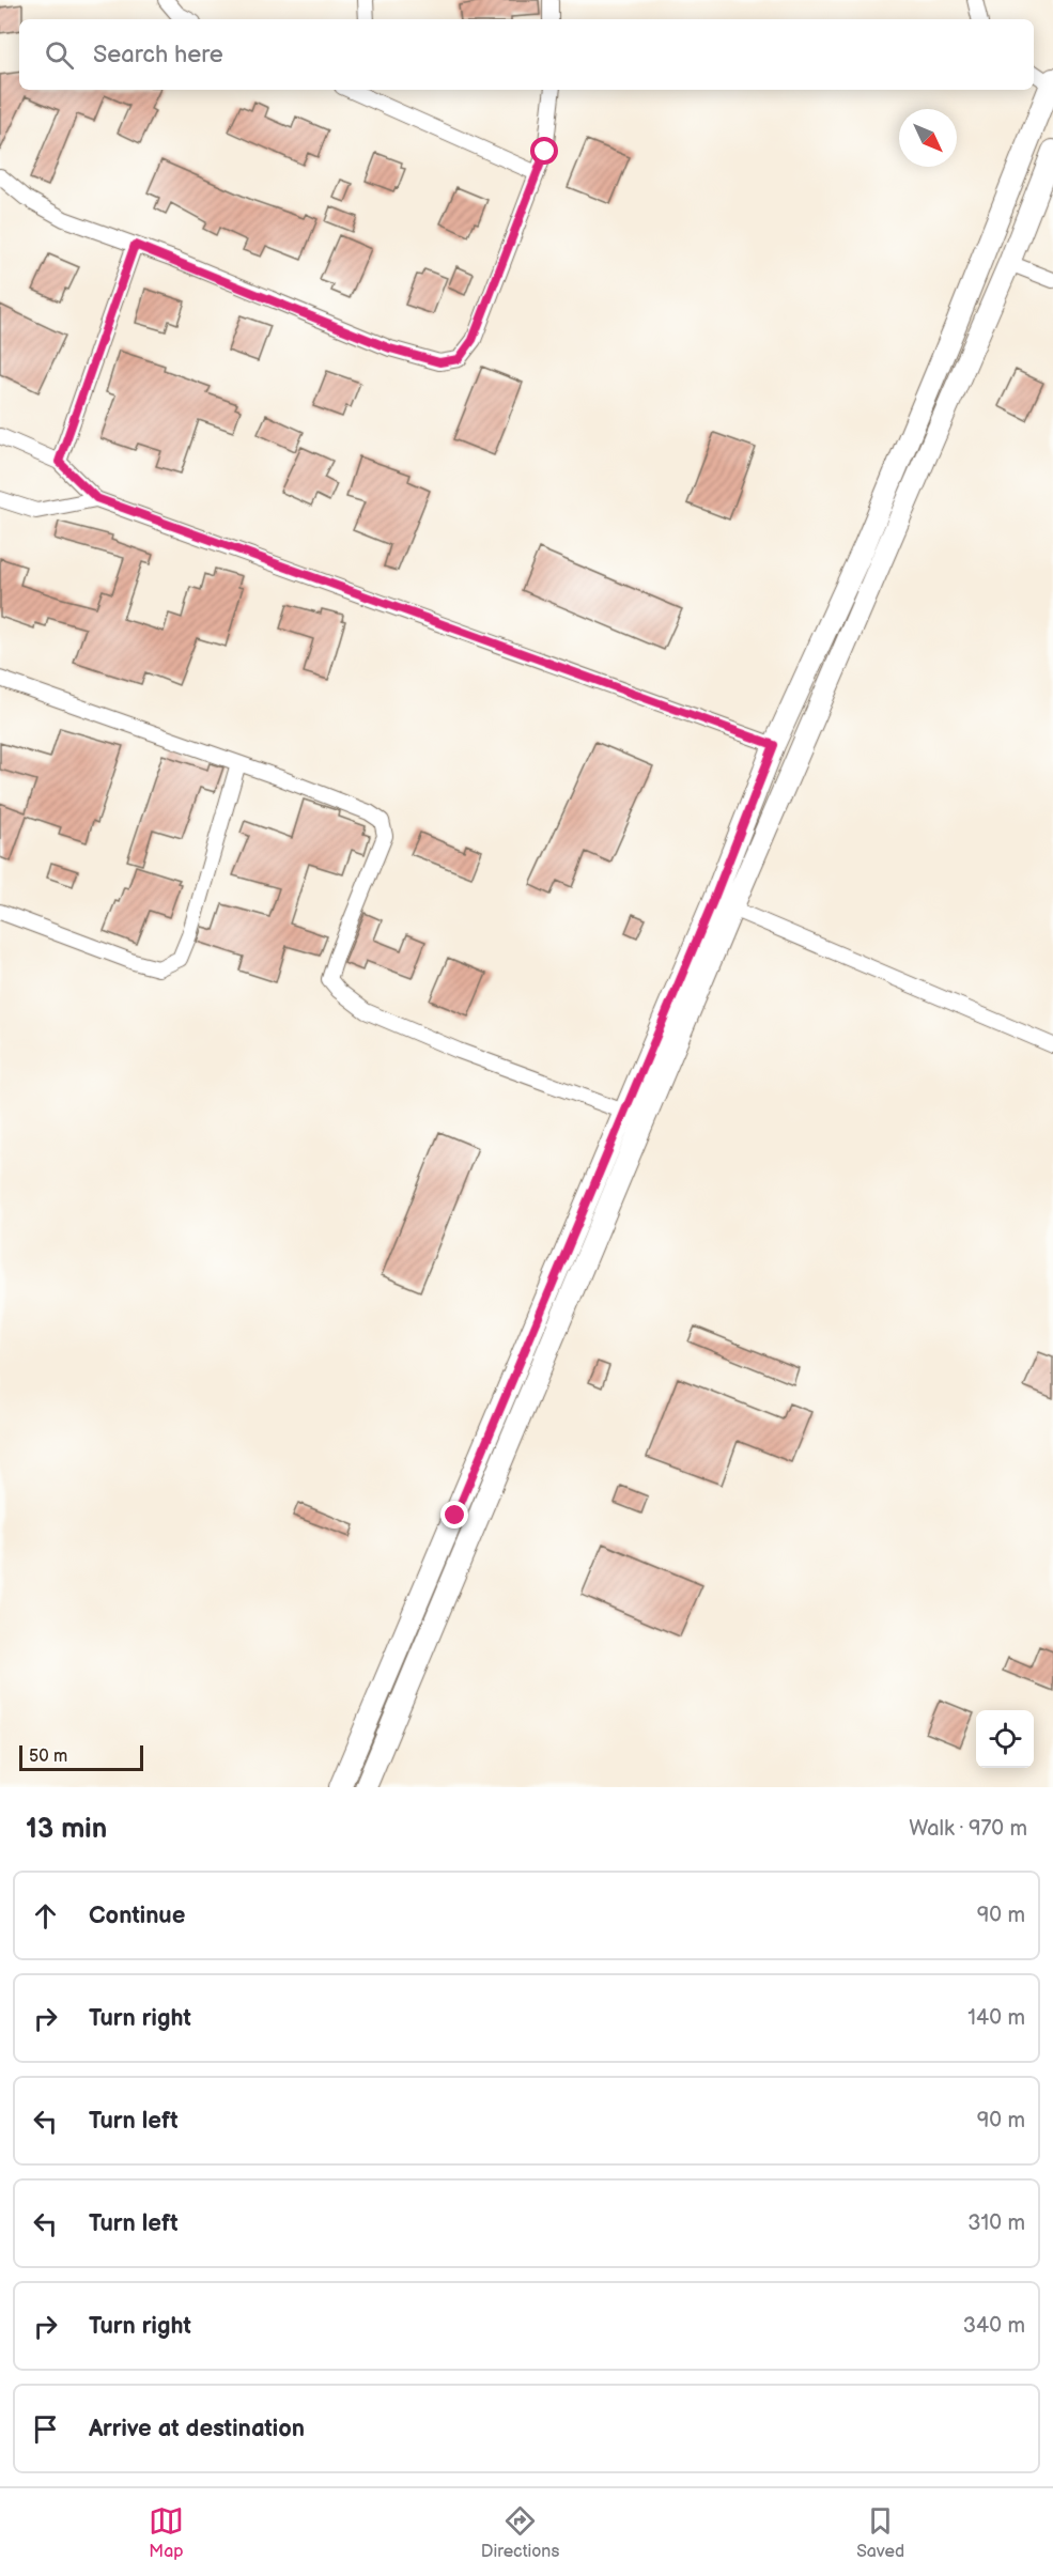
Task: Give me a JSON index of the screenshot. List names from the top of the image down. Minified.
{"scale_bar":"50 m","north":"bottom right","page":{"search":"Search here","scale":"50 m","heading":["13 min","Walk · 970 m"],"list":[["Continue","90 m"],["Turn right","140 m"],["Turn left","90 m"],["Turn left","310 m"],["Turn right","340 m"],"Arrive at destination"],"nav":["Map","Directions","Saved"]}}
